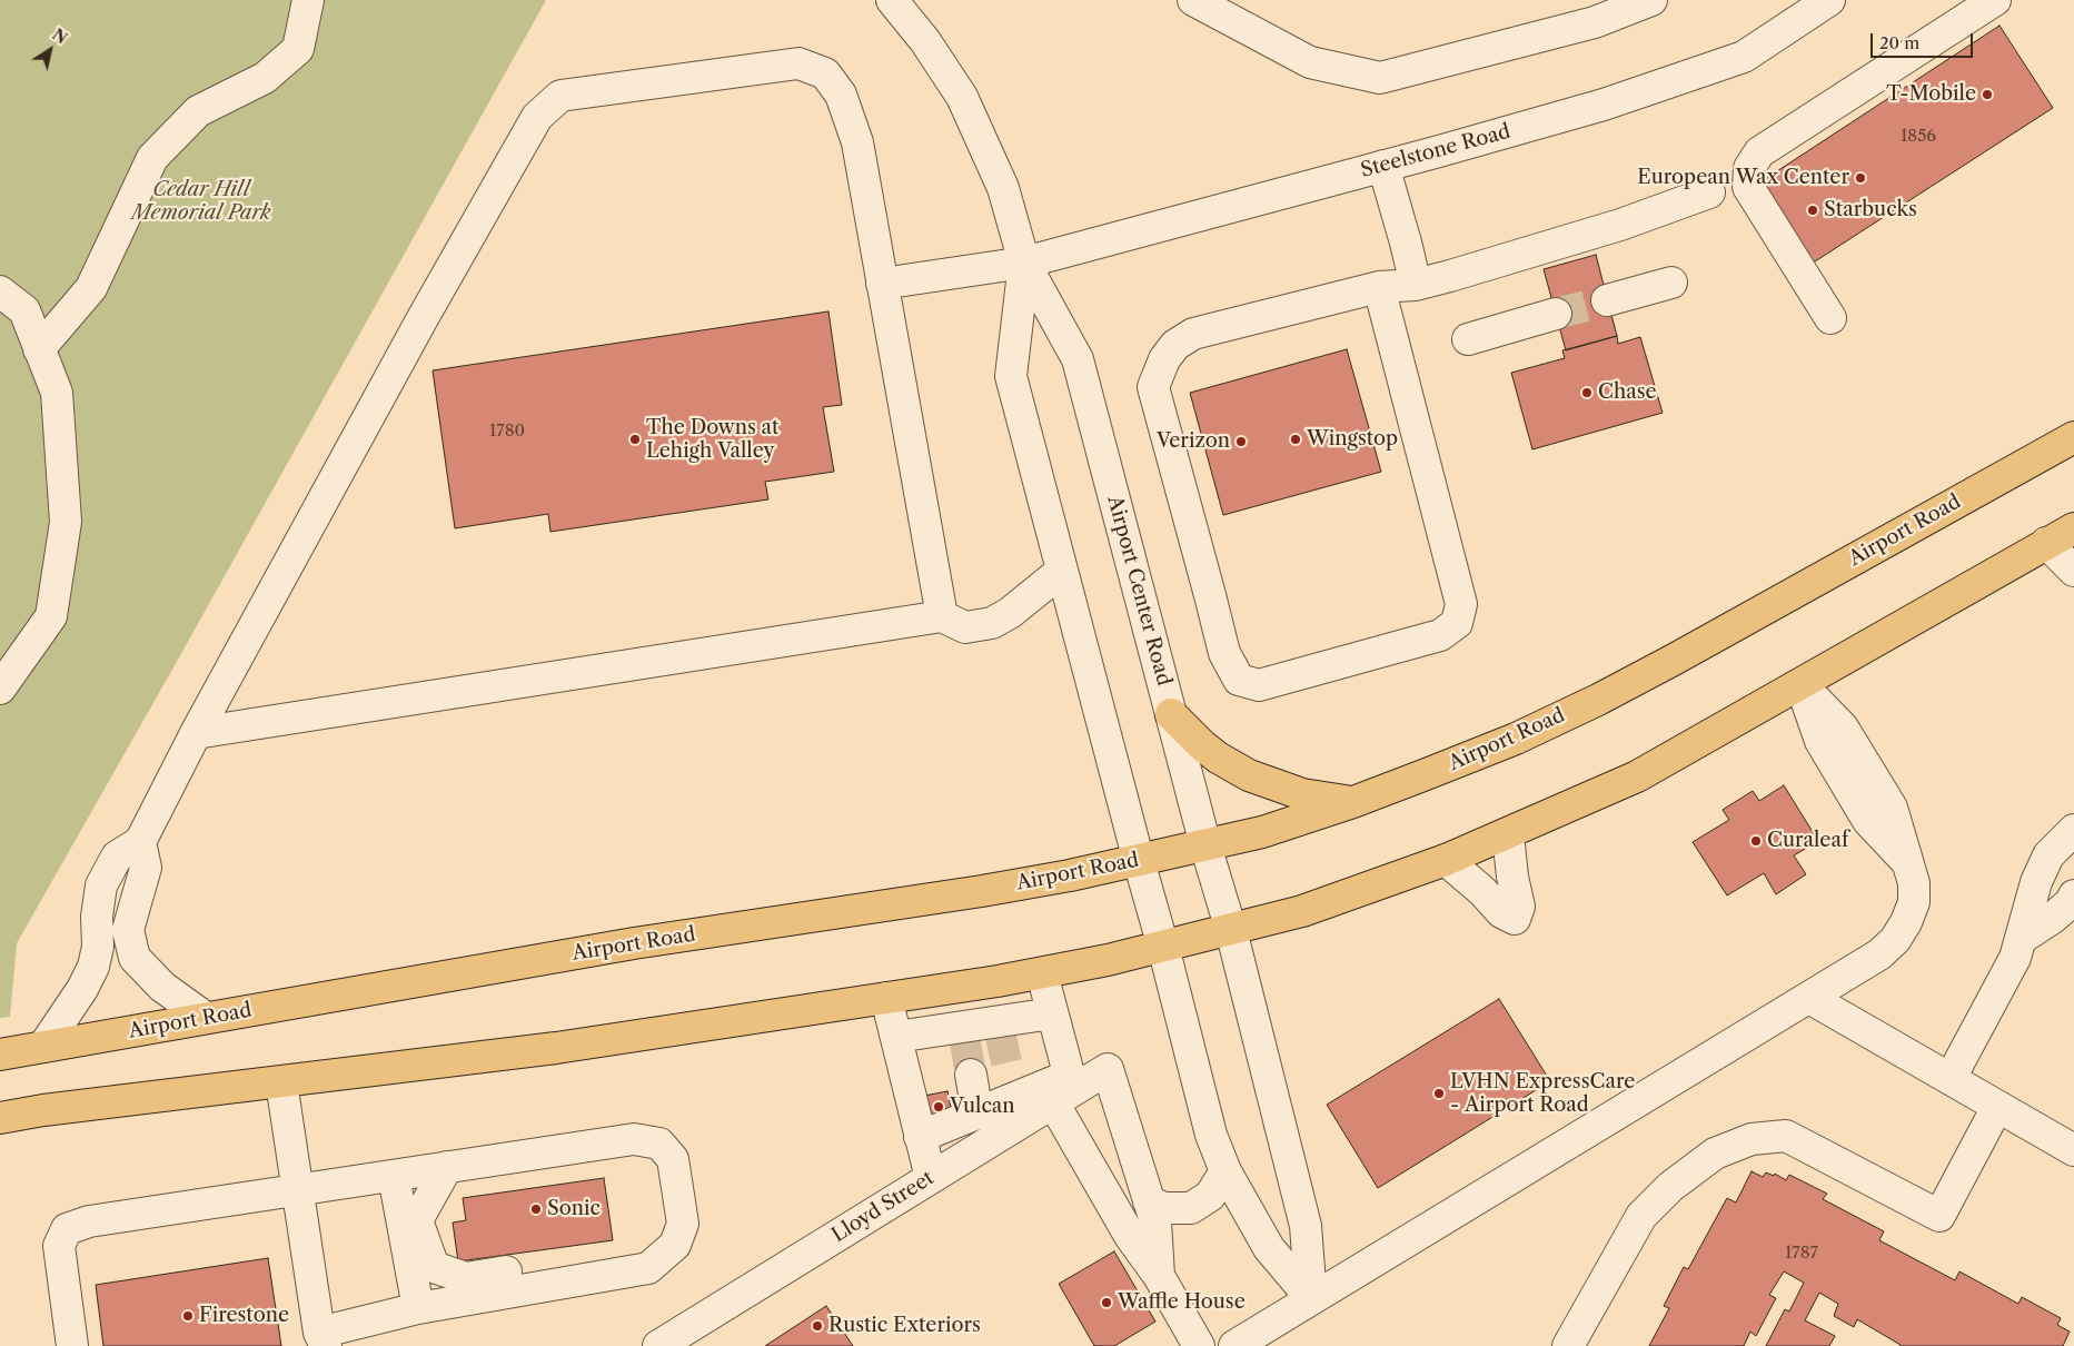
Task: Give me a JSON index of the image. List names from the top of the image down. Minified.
{"streets":{"main road":["Airport Road"],"street":["Steelstone Road","Airport Center Road","Lloyd Street"]},"crossings":[["Steelstone Road","Airport Center Road"],["Airport Road","Airport Center Road"]],"parks":["Cedar Hill Memorial Park"],"places":["T-Mobile","European Wax Center","Starbucks","Chase","The Downs at Lehigh Valley","Wingstop","Verizon","Curaleaf","LVHN ExpressCare - Airport Road","Vulcan","Sonic","Waffle House","Firestone","Rustic Exteriors"],"house_numbers":["1856","1780","1787"],"scale_bar":"20 m","north":"top right"}
